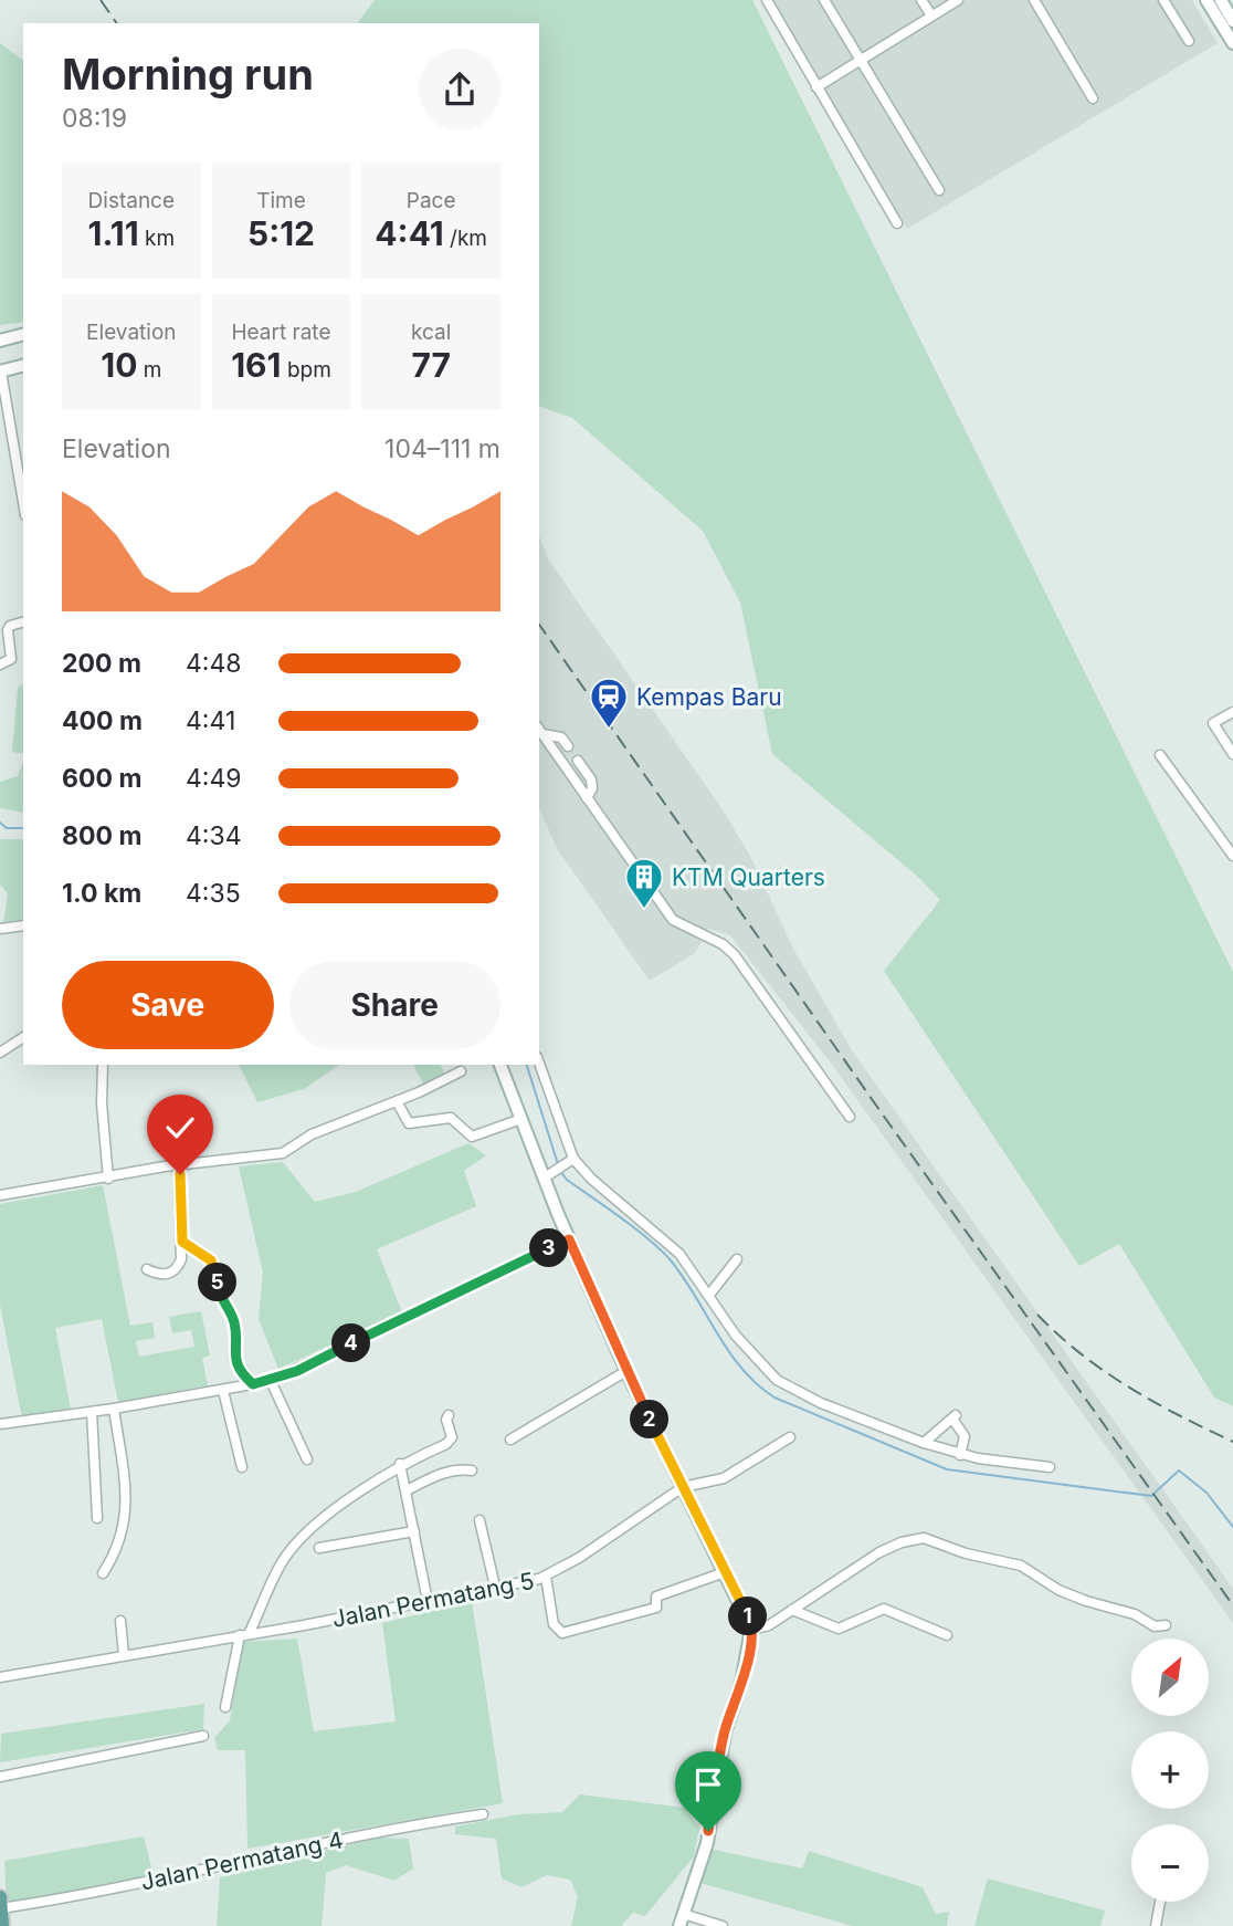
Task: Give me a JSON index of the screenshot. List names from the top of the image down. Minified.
{"streets":{"street":["Jalan Permatang 5","Jalan Permatang 4"]},"places":{"station":["Kempas Baru"],"building":["KTM Quarters"]},"north":"top right","page":{"heading":["Morning run","08:19"],"stats":[["Distance","1.11 km"],["Time","5:12"],["Pace","4:41 /km"],["Elevation","10 m"],["Heart rate","161 bpm"],["kcal","77"]],"chart":["Elevation","104–111 m"],"list":[{"name":"200 m","note":"4:48"},{"name":"400 m","note":"4:41"},{"name":"600 m","note":"4:49"},{"name":"800 m","note":"4:34"},{"name":"1.0 km","note":"4:35"}],"buttons":["Save","Share"],"pins":["3","5","4","2","1"],"map_buttons":["+","−"]}}
